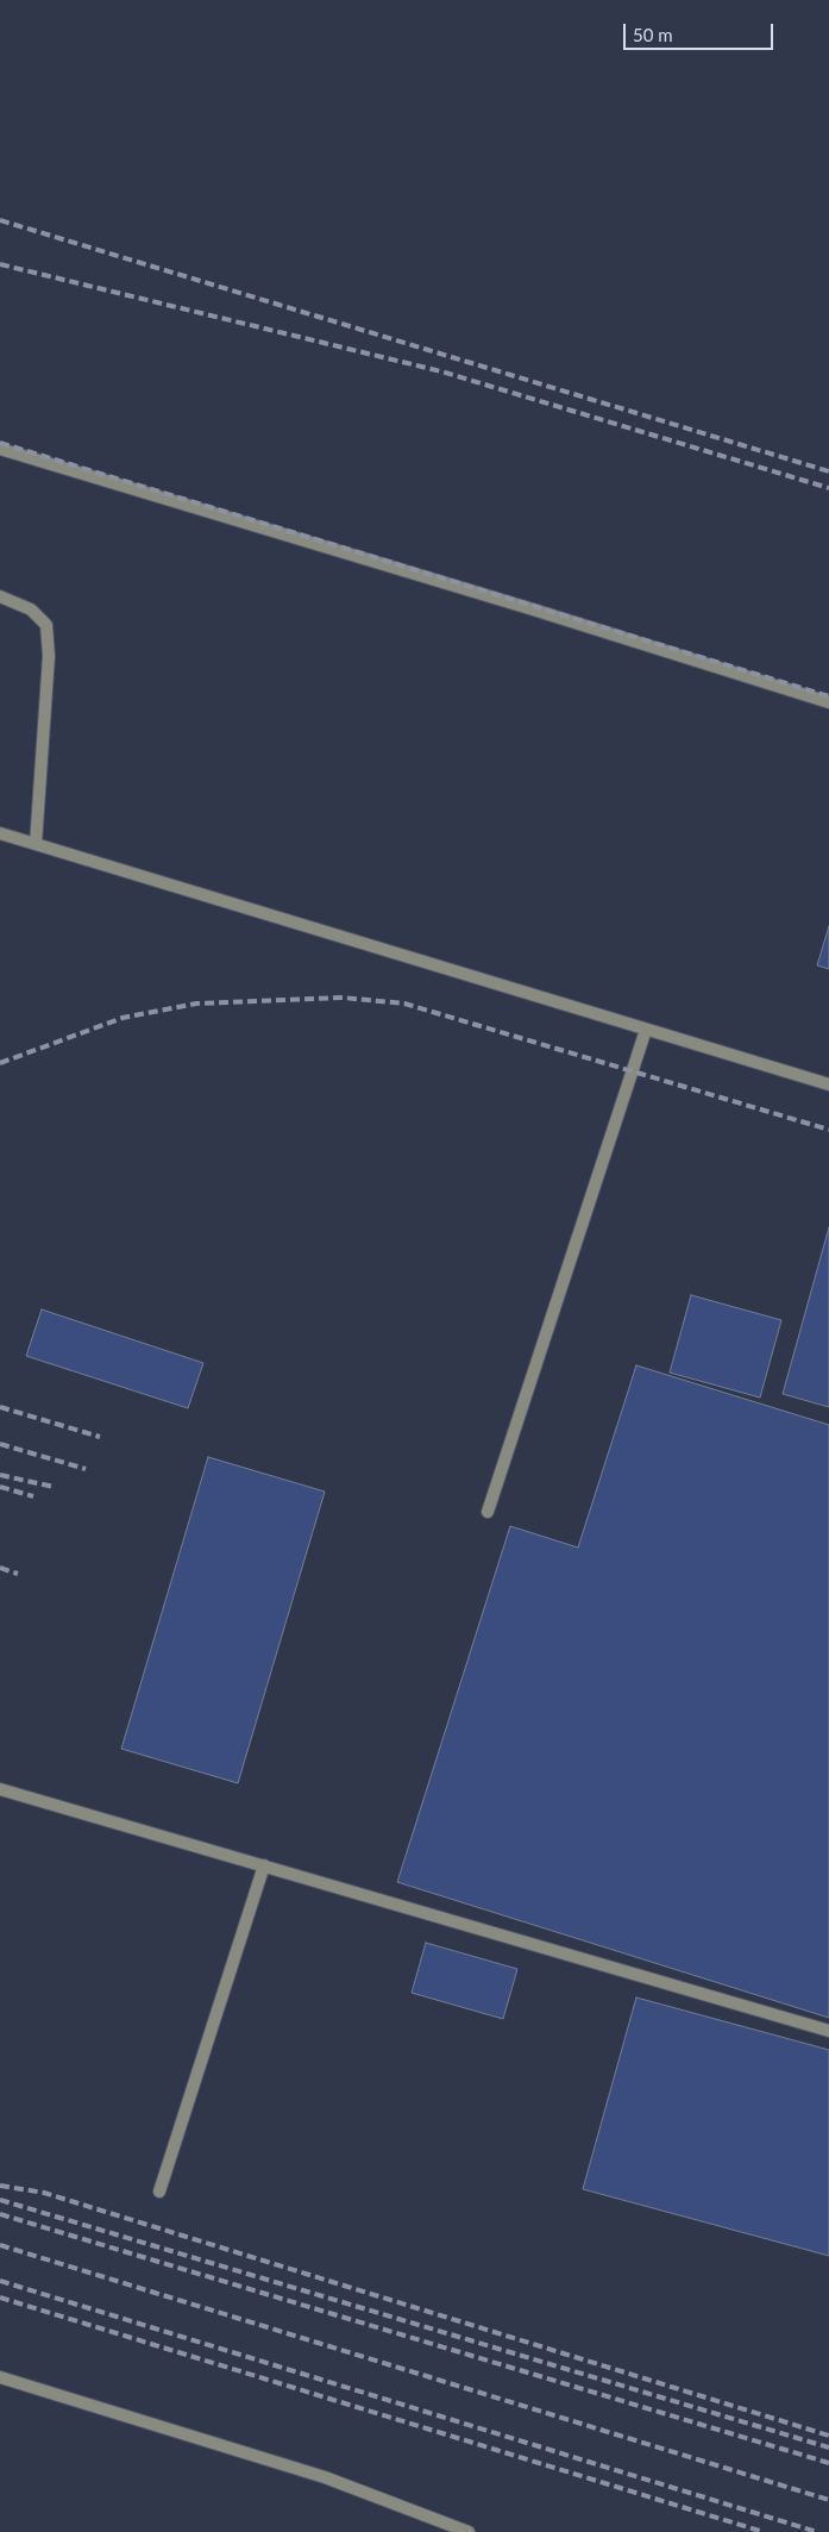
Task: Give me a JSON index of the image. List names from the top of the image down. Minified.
{"scale_bar":"50 m"}
